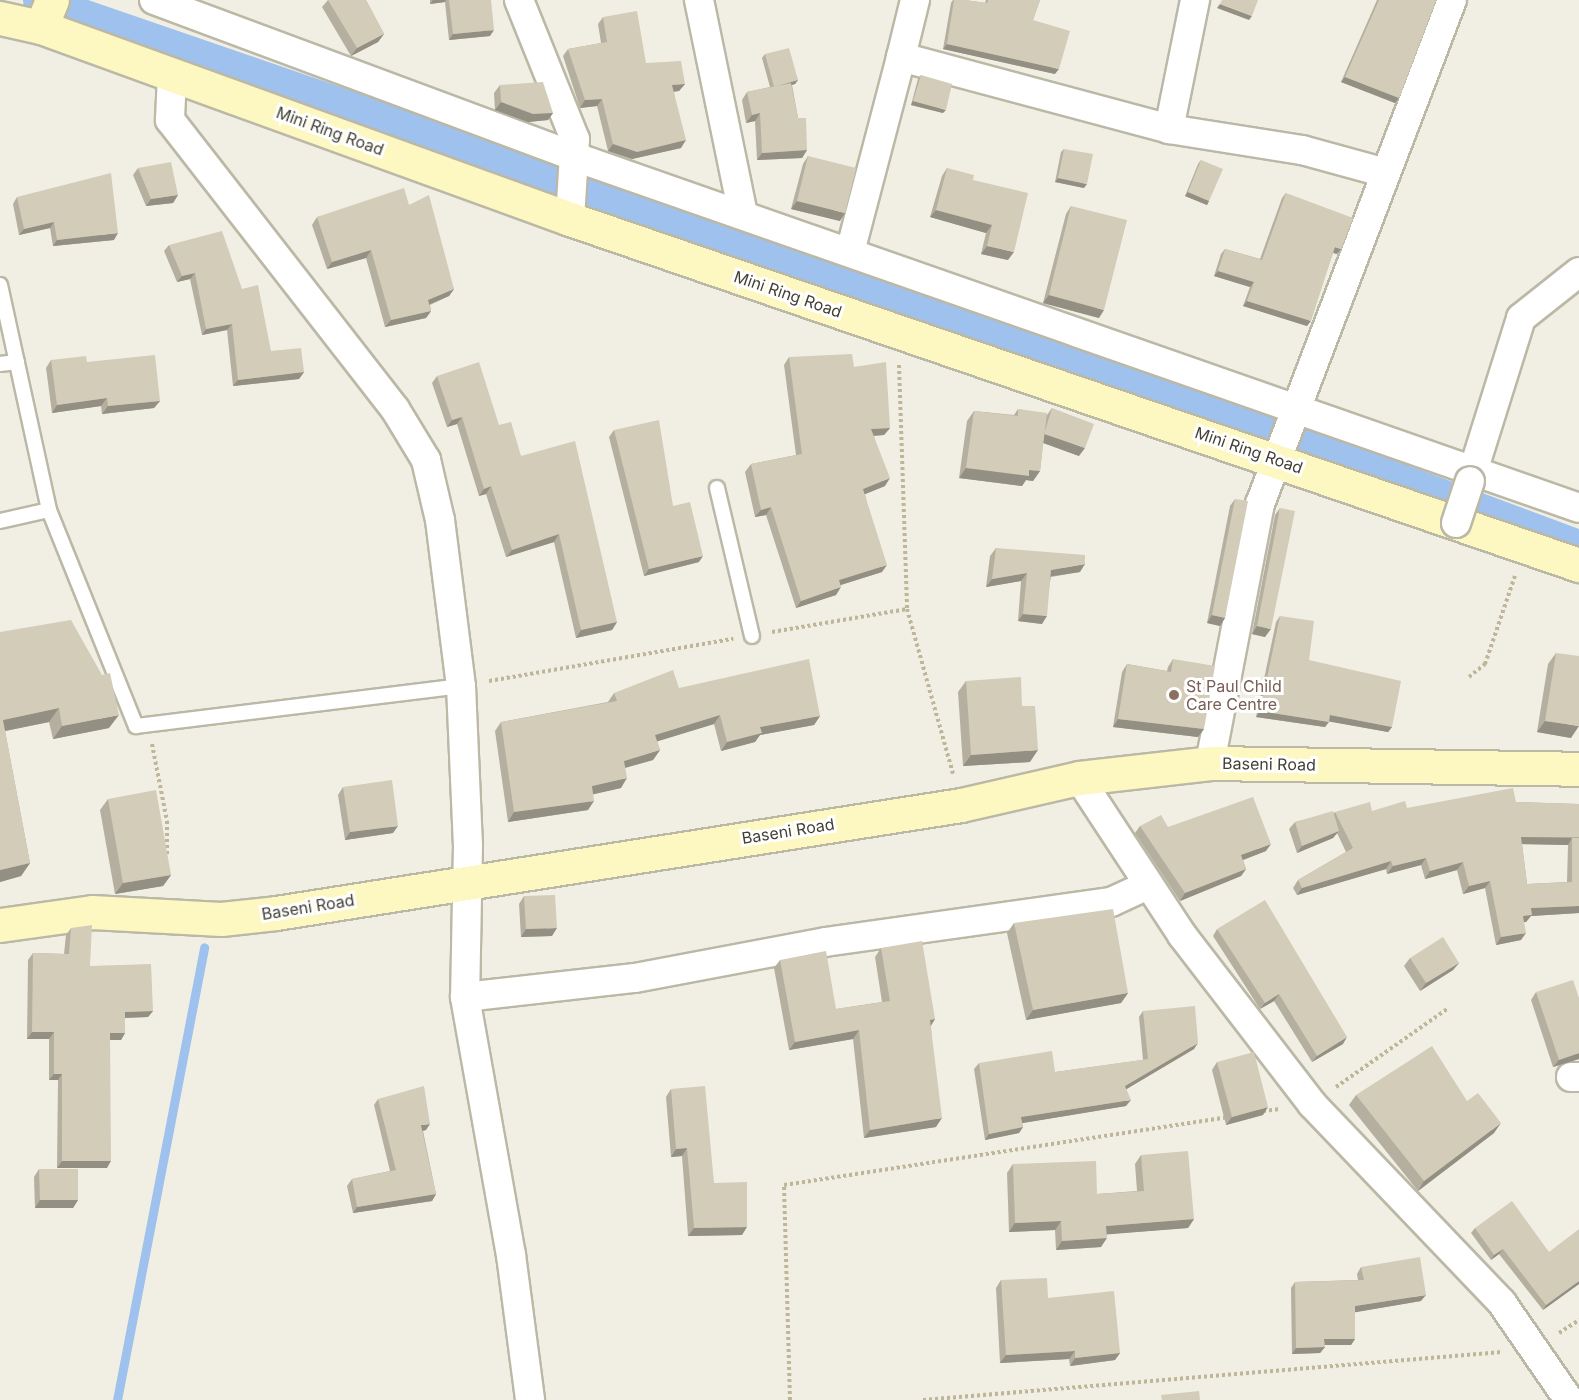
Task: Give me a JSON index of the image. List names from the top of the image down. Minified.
{"streets":{"main road":["Mini Ring Road","Baseni Road"]},"places":["St Paul Child Care Centre"]}
